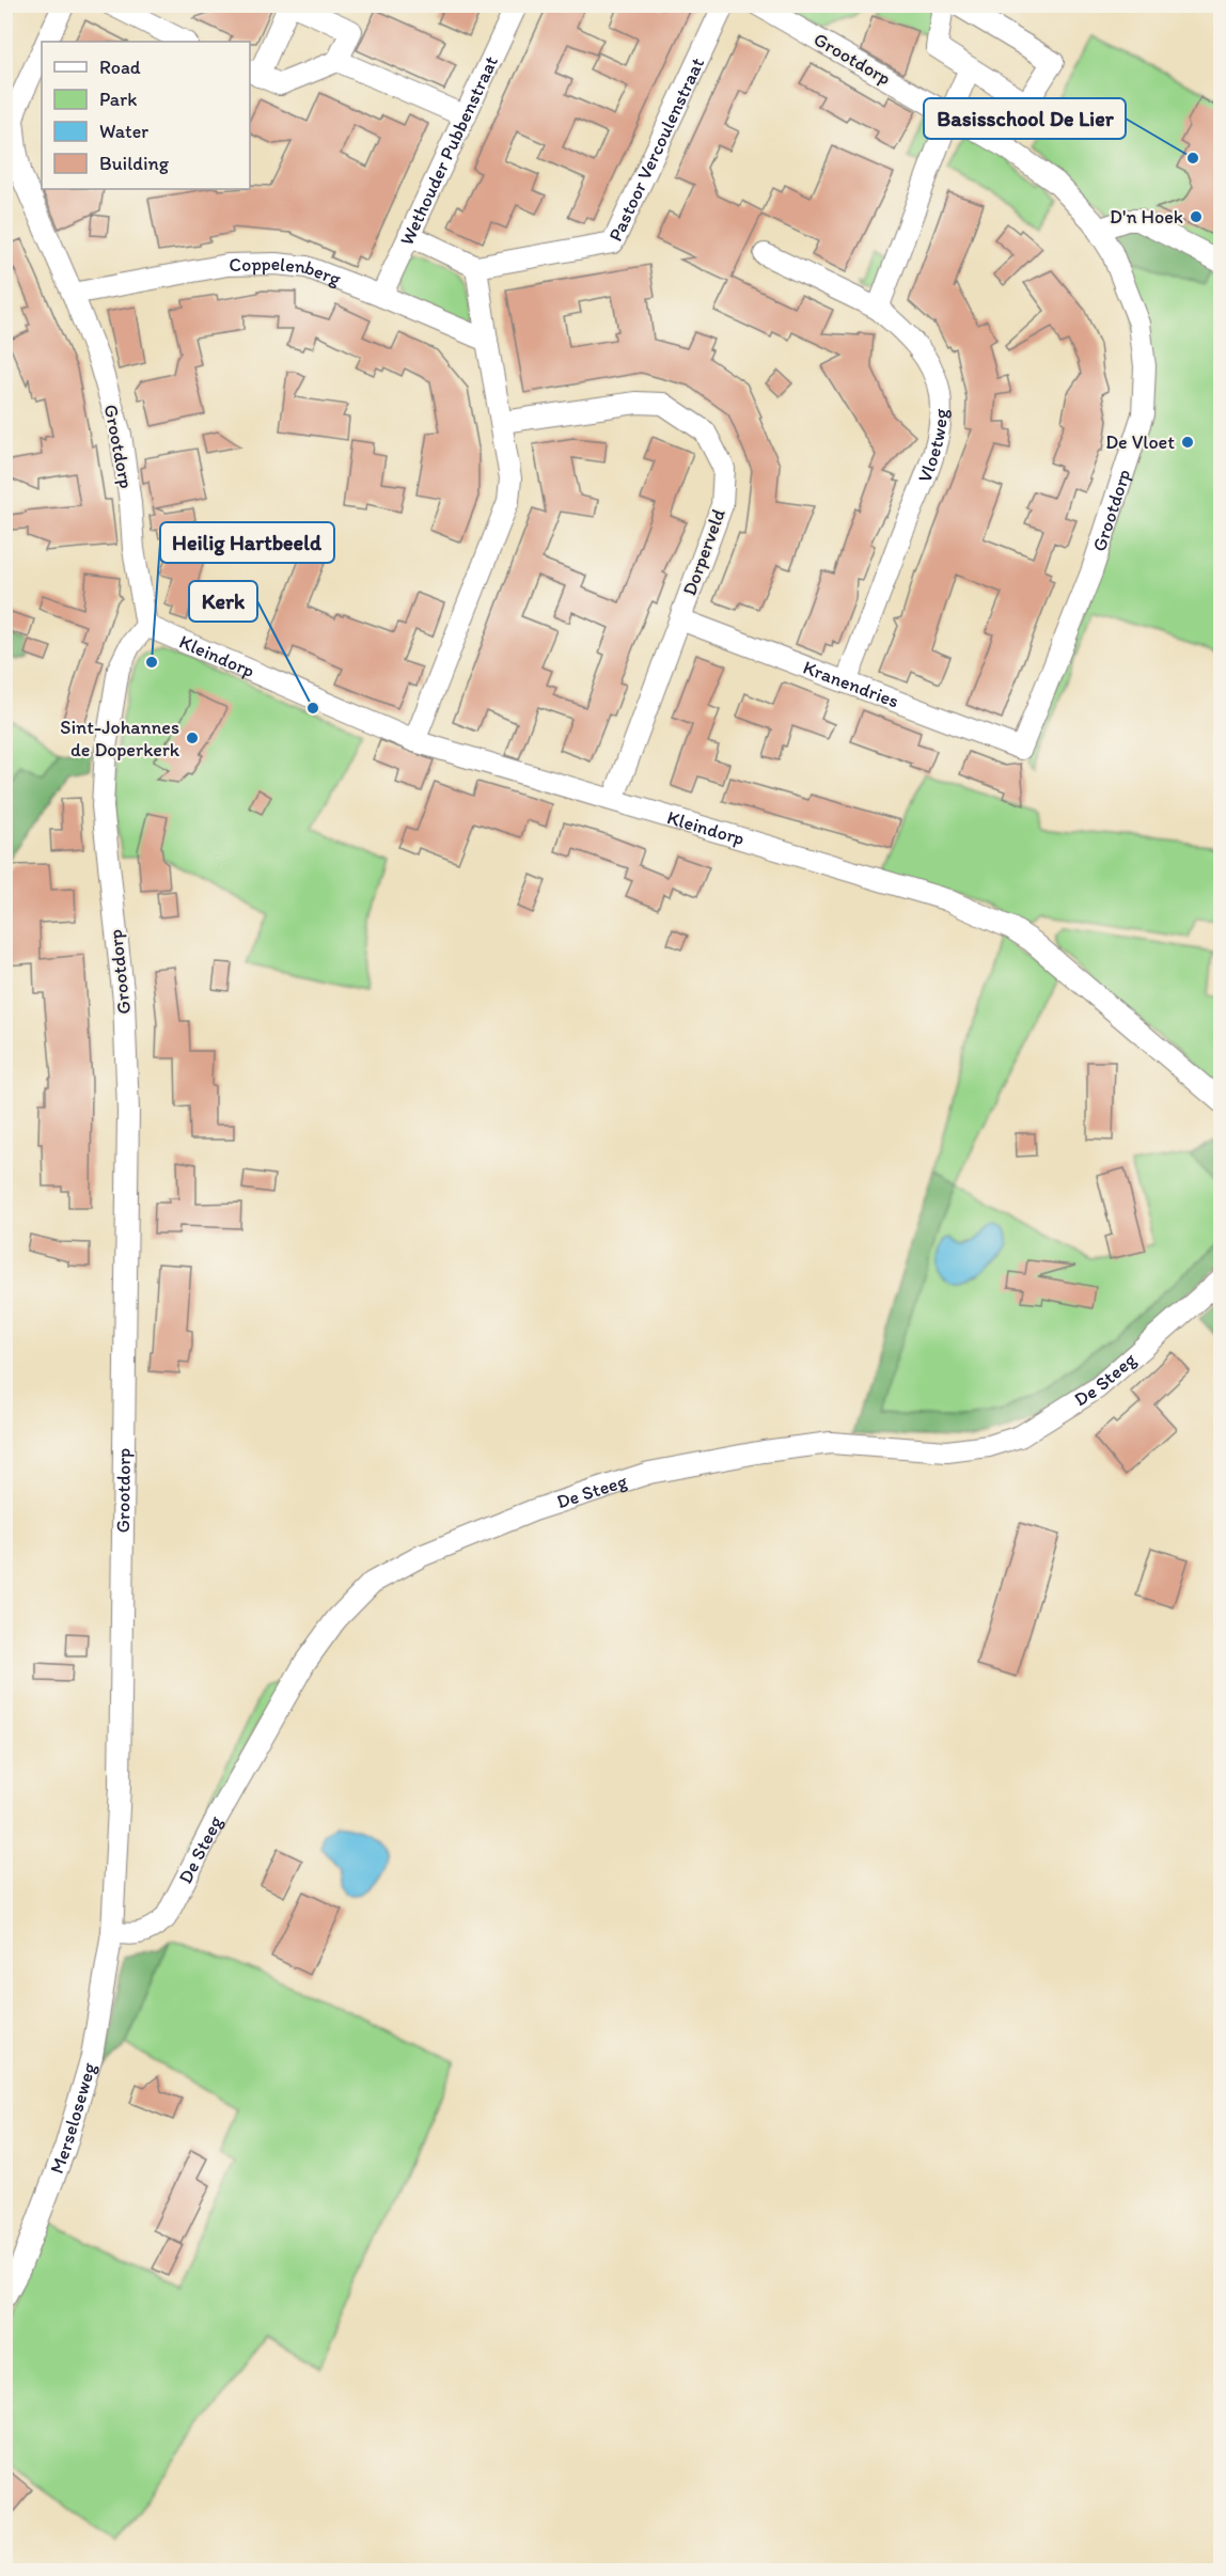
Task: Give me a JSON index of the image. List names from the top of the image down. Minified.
{"streets":{"street":["Grootdorp","Pastoor Vercoulenstraat","Wethouder Pubbenstraat","Coppelenberg","Vloetweg","Dorperveld","Kleindorp","Kranendries","De Steeg","Merseloseweg"]},"crossings":[["Grootdorp","Coppelenberg"],["Grootdorp","Kleindorp"],["Grootdorp","Kranendries"],["Grootdorp","De Steeg"],["Grootdorp","Merseloseweg"],["Wethouder Pubbenstraat","Coppelenberg"],["Vloetweg","Kranendries"],["Dorperveld","Kleindorp"],["Dorperveld","Kranendries"],["De Steeg","Merseloseweg"]],"places":["Basisschool De Lier","D'n Hoek","De Vloet","Heilig Hartbeeld","Kerk","Sint-Johannes de Doperkerk"],"legend":["Road","Park","Water","Building"]}
